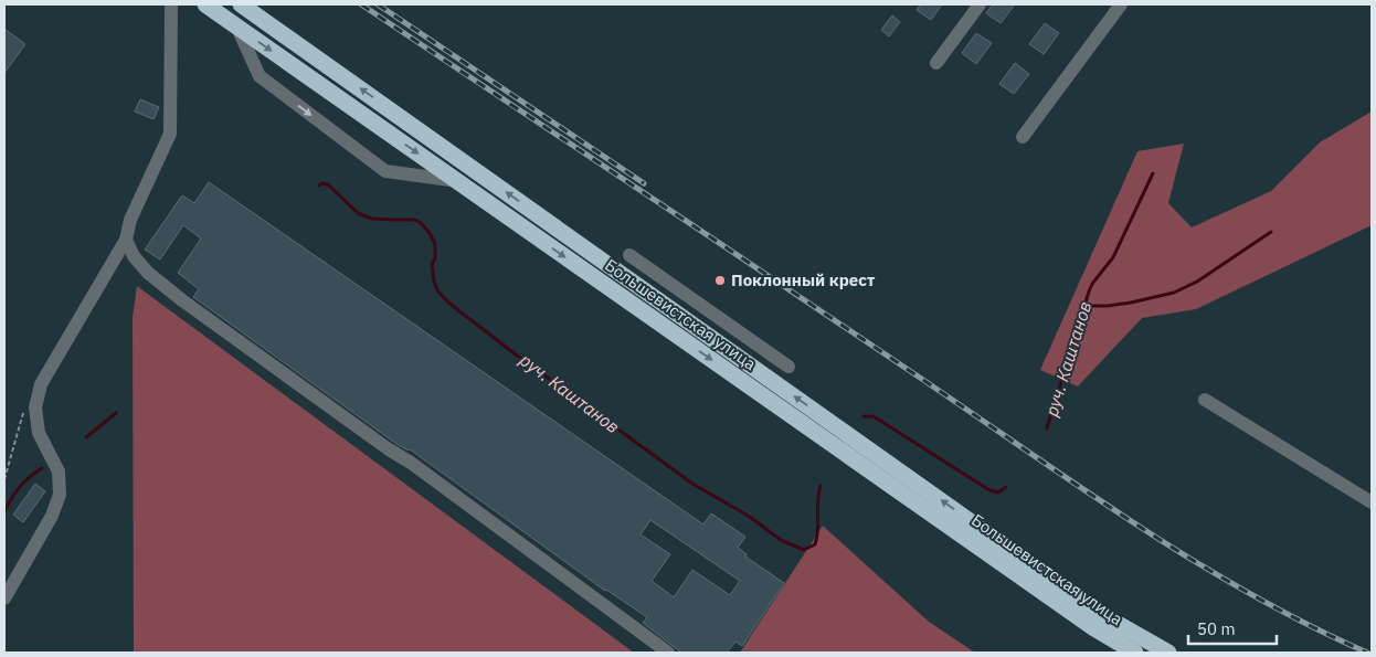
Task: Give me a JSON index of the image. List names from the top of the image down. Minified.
{"streets":{"highway":["Большевистская улица"]},"water":["руч. Каштанов"],"places":["Поклонный крест"],"scale_bar":"50 m"}
